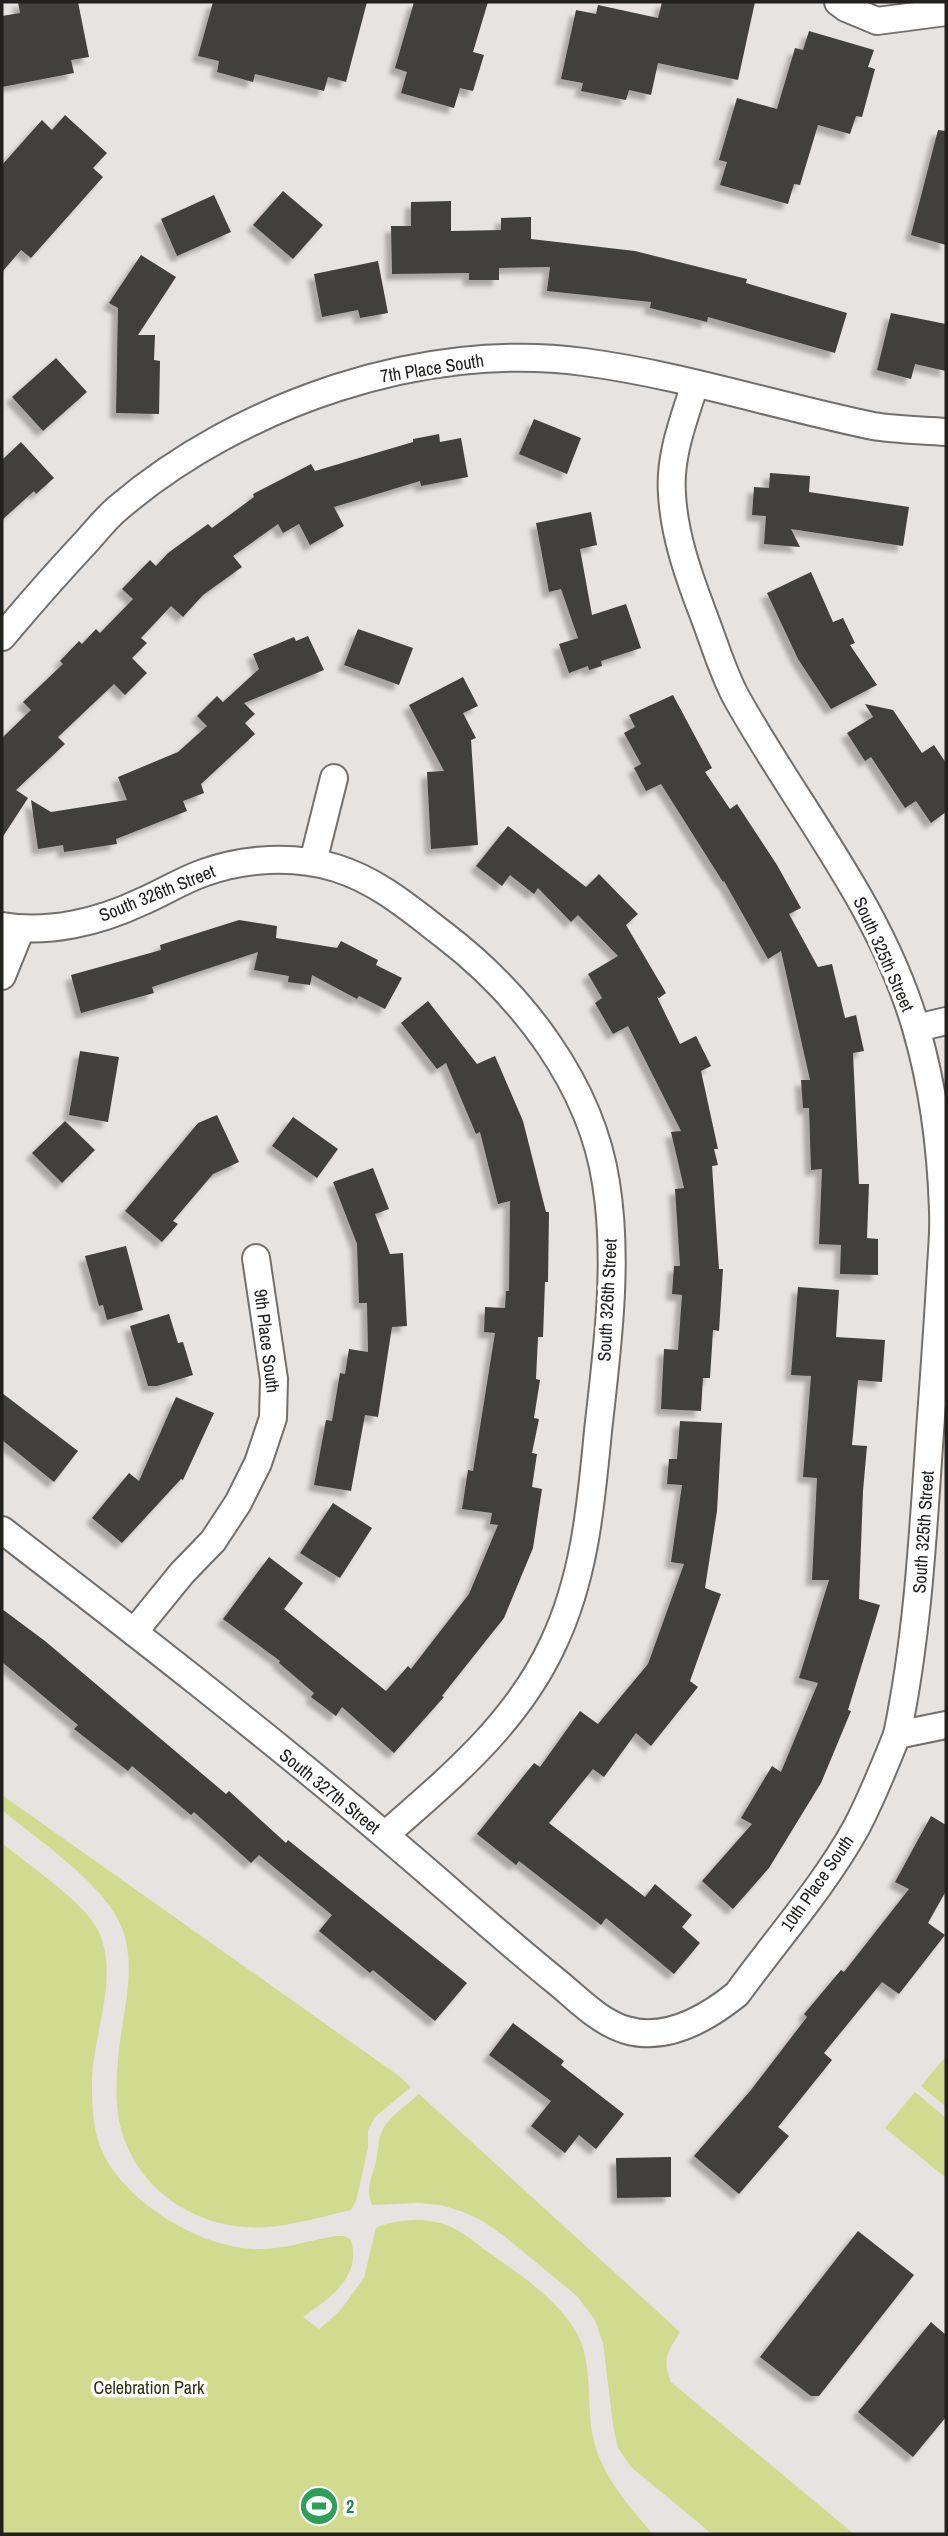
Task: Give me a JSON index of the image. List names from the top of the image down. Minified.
{"streets":{"street":["7th Place South","South 326th Street","South 325th Street","9th Place South","South 327th Street","10th Place South"]},"crossings":[["7th Place South","South 325th Street"],["South 326th Street","South 327th Street"],["South 325th Street","10th Place South"],["9th Place South","South 327th Street"],["South 327th Street","10th Place South"]],"parks":["Celebration Park"],"places":{"sports":["2"]}}
